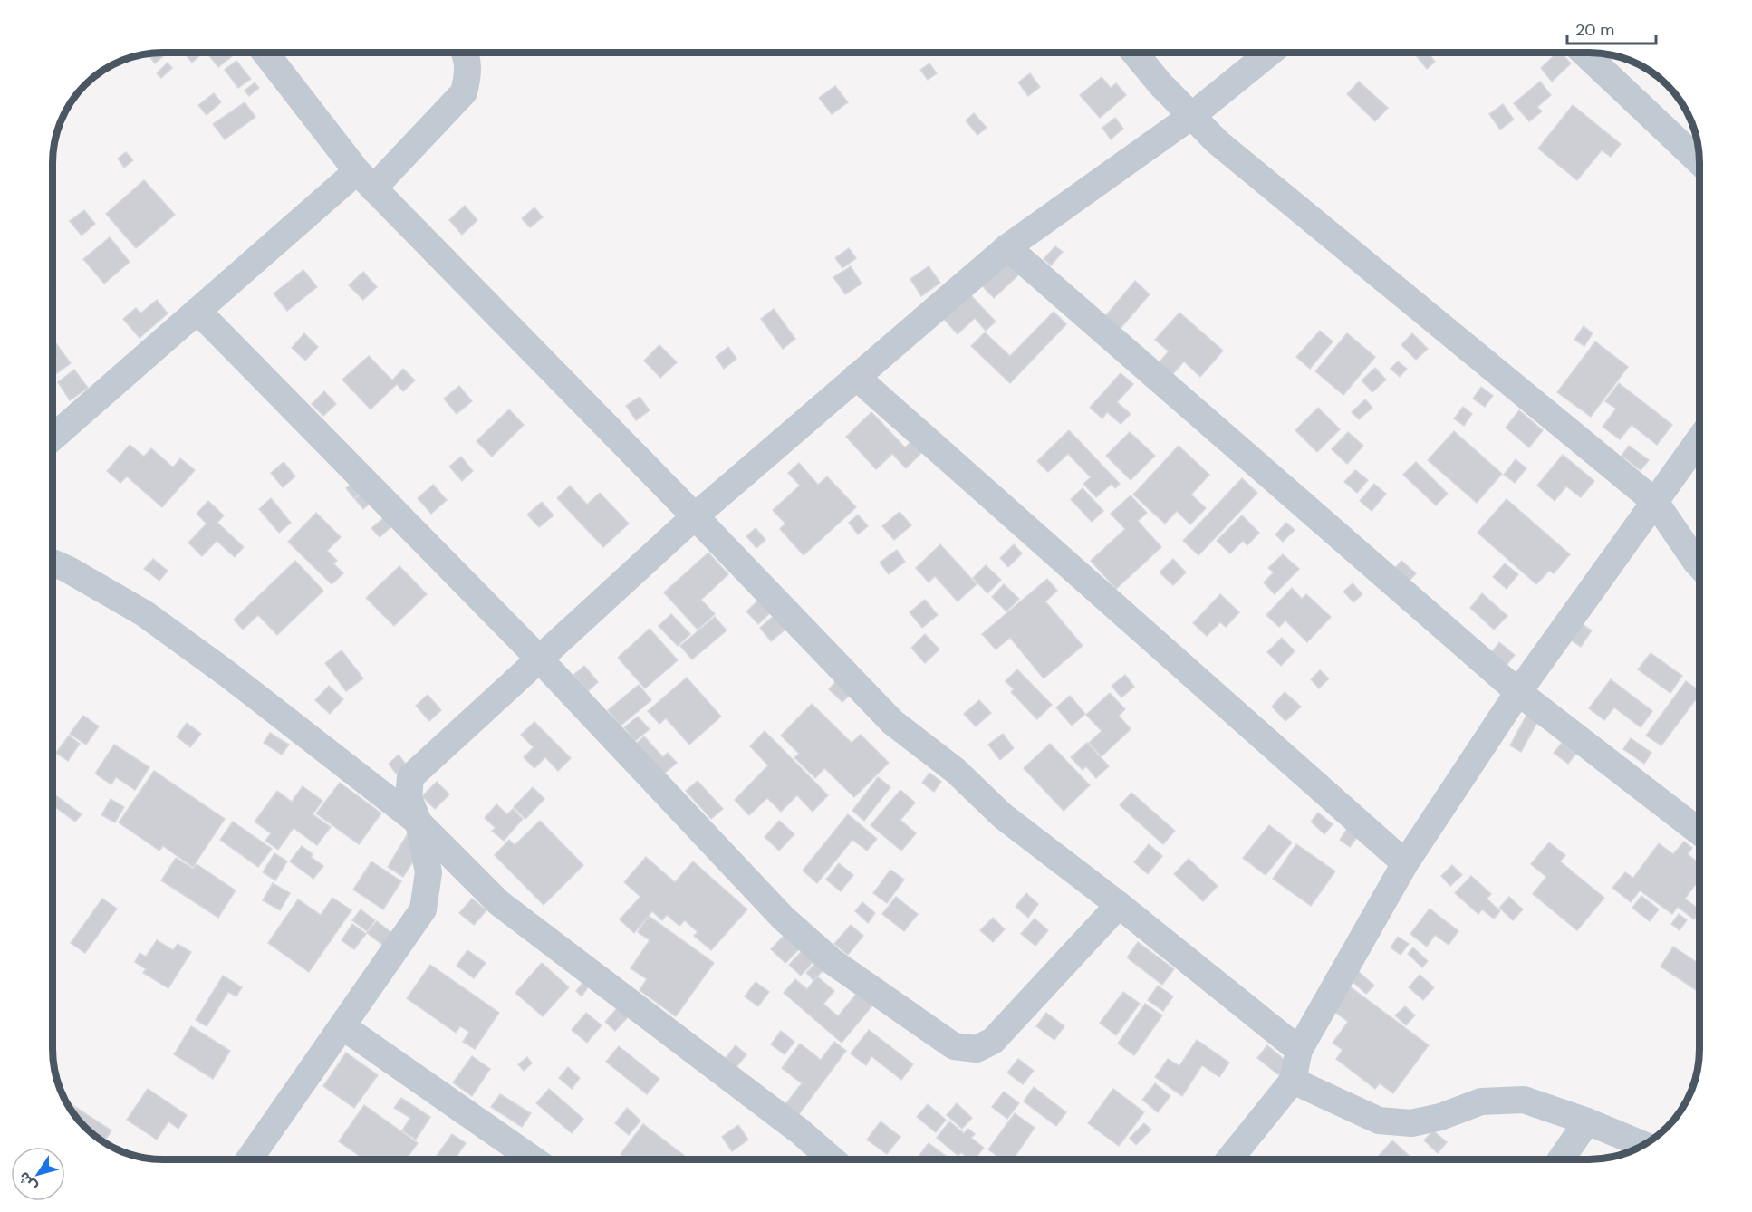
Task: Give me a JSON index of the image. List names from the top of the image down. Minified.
{"scale_bar":"20 m","north":"bottom left"}
